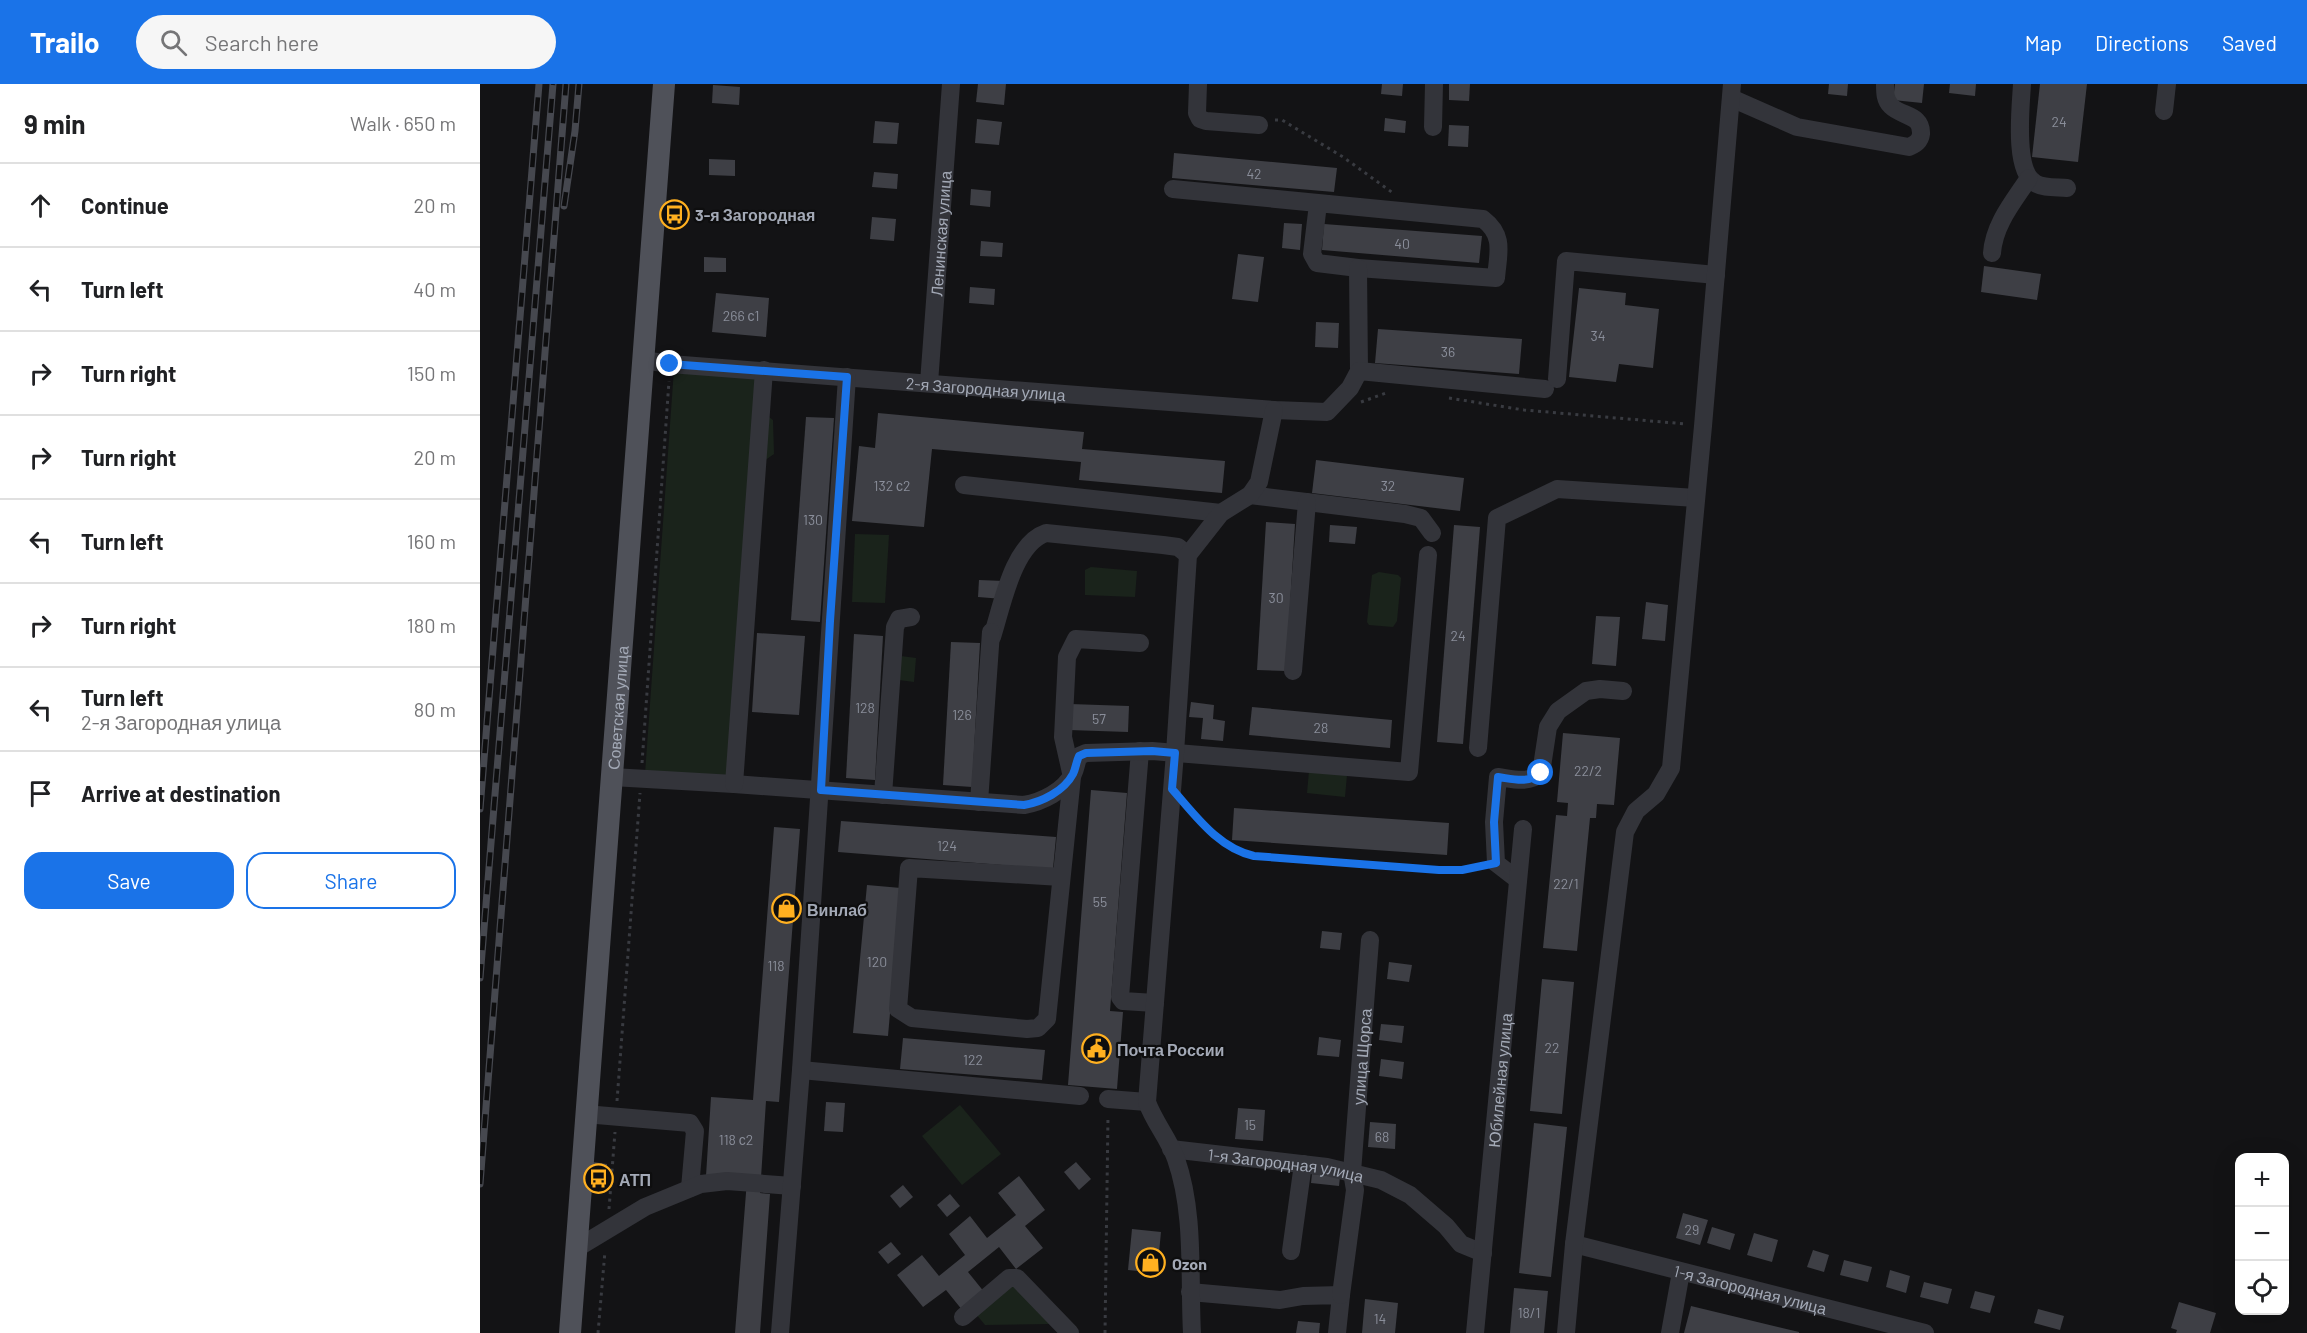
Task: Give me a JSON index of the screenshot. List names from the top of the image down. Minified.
{"streets":{"main road":["Советская улица"],"street":["Ленинская улица","2-я Загородная улица","улица Щорса","Юбилейная улица","1-я Загородная улица"]},"crossings":[["Ленинская улица","2-я Загородная улица"],["2-я Загородная улица","Советская улица"],["улица Щорса","1-я Загородная улица"],["Юбилейная улица","1-я Загородная улица"]],"places":{"bus stop":["3-я Загородная","АТП"],"shop":["Винлаб","Ozon"],"public building":["Почта России"]},"house_numbers":["24","42","40","266 с1","34","36","132 с2","32","130","30","24","128","126","57","28","22/2","124","22/1","55","120","118","22","122","15","68","118 с2","29","18/1","14"],"page":{"header":"Trailo","search":"Search here","nav":["Map","Directions","Saved"],"heading":["9 min","Walk · 650 m"],"list":[["Continue","20 m"],["Turn left","40 m"],["Turn right","150 m"],["Turn right","20 m"],["Turn left","160 m"],["Turn right","180 m"],["Turn left","2-я Загородная улица","80 m"],"Arrive at destination"],"buttons":["Save","Share"],"map_buttons":["+","−"]}}
